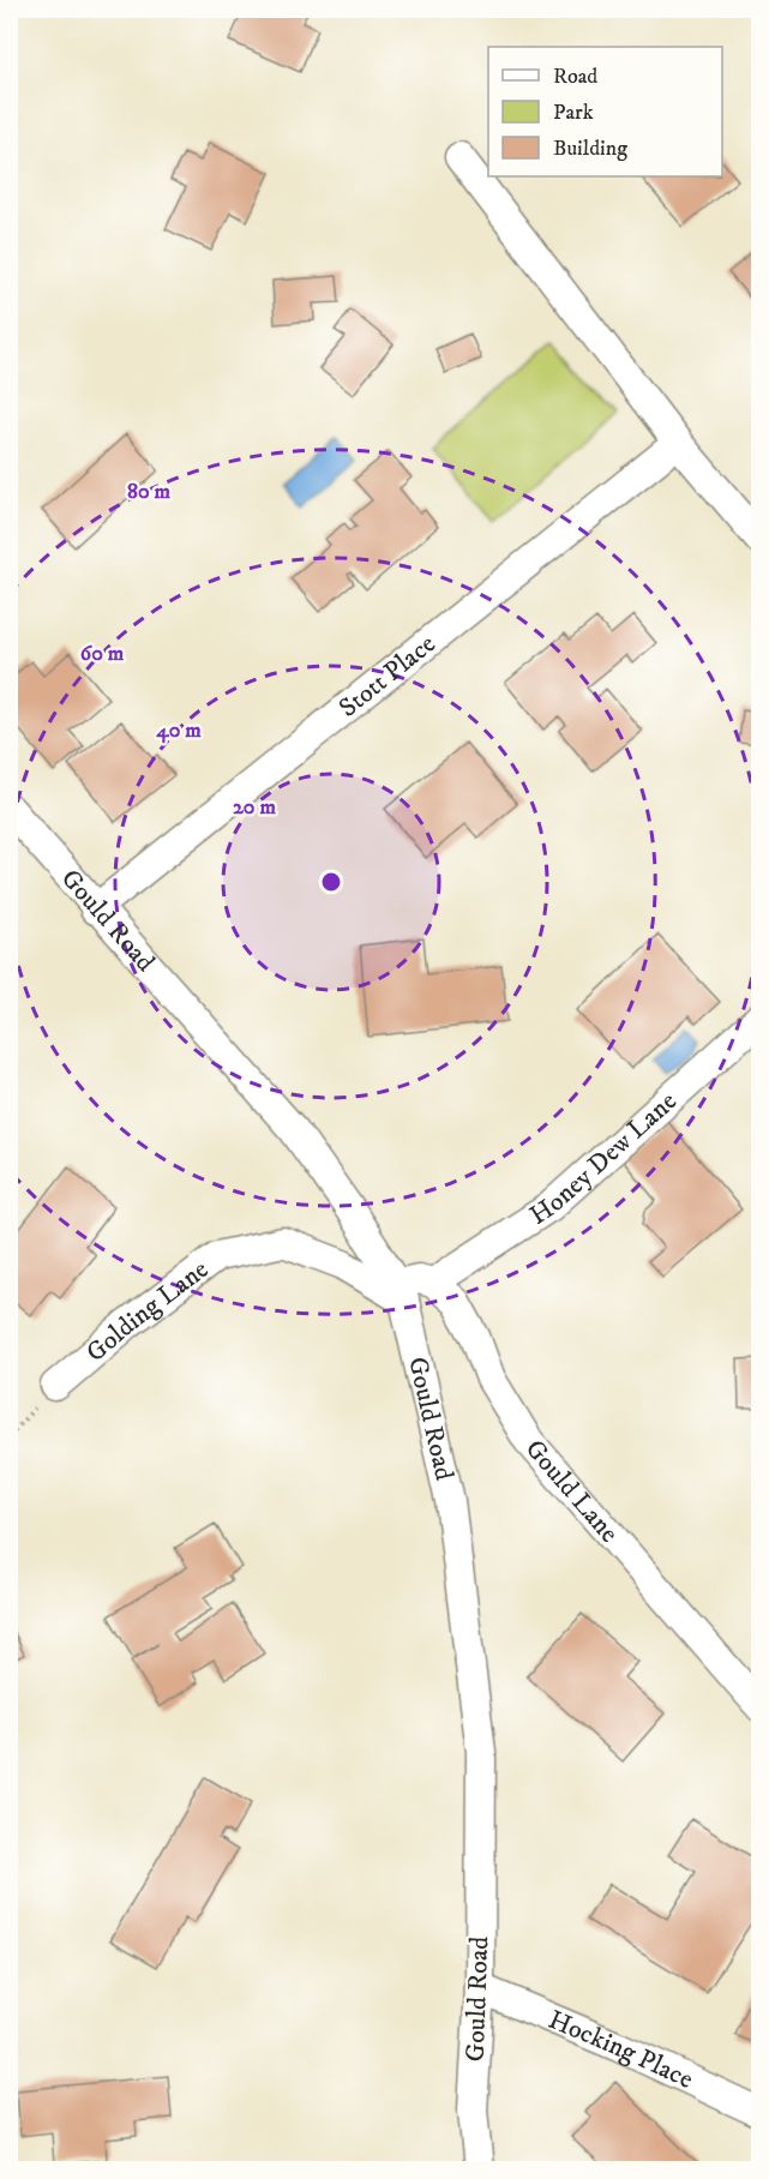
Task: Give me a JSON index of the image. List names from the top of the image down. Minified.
{"streets":{"street":["Stott Place","Gould Road","Honey Dew Lane","Golding Lane","Gould Lane","Hocking Place"]},"crossings":[["Stott Place","Gould Road"],["Gould Road","Golding Lane"],["Gould Road","Hocking Place"],["Honey Dew Lane","Gould Lane"]],"legend":["Road","Park","Building"],"rings":["80 m","60 m","40 m","20 m"]}
